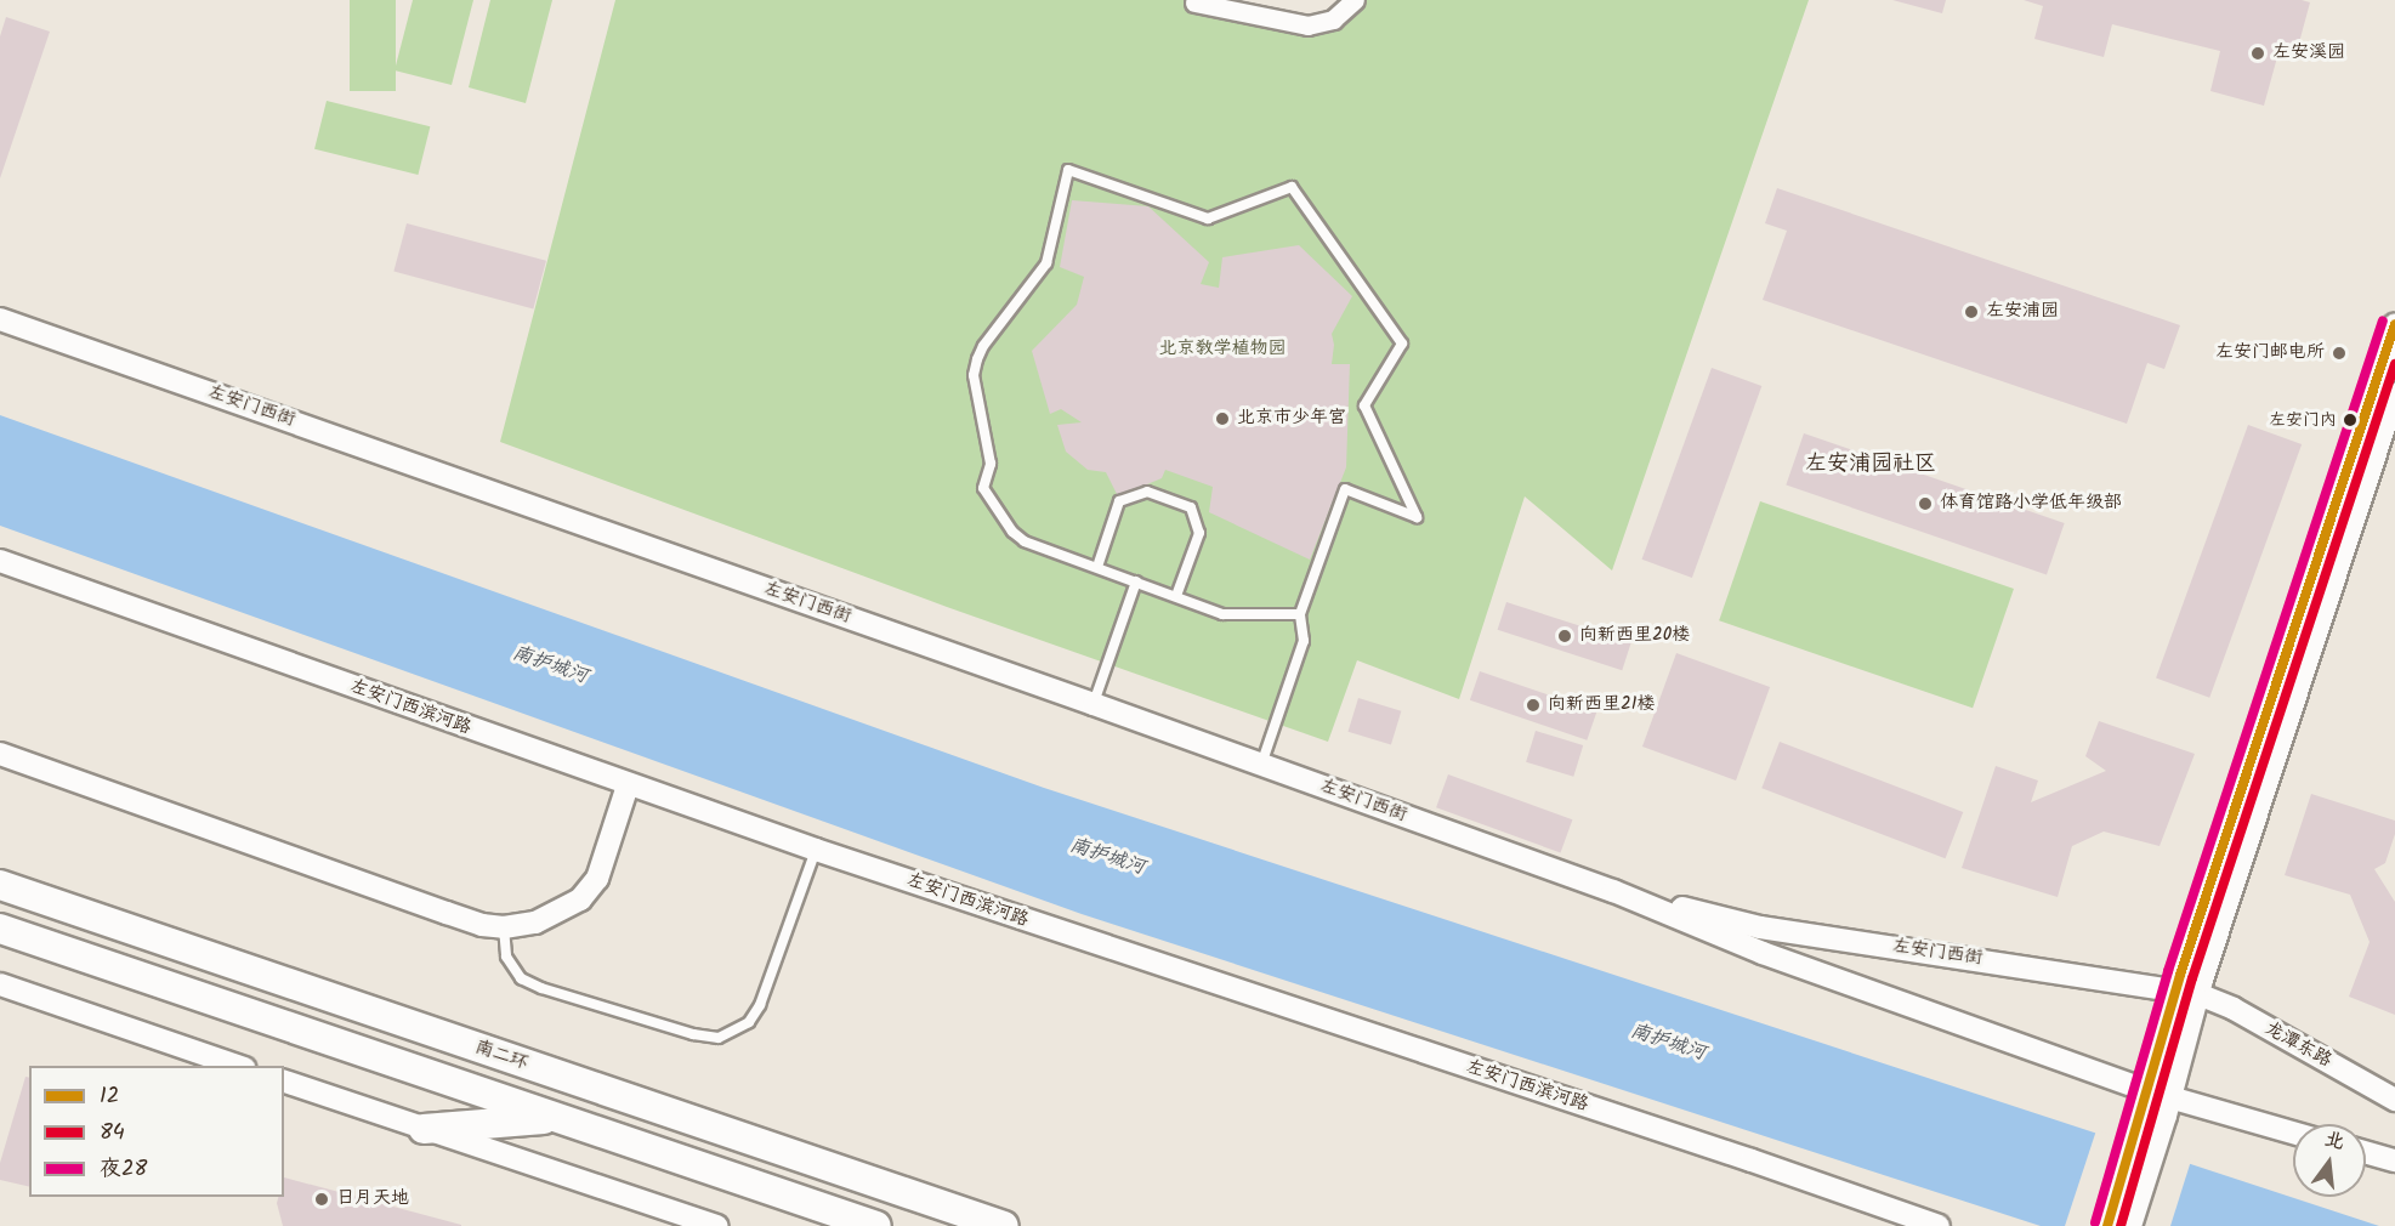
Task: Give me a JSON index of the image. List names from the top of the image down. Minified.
{"streets":{"highway":["南二环"],"street":["左安门西街","左安门西滨河路","龙潭东路"]},"crossings":[["左安门西街","龙潭东路"]],"districts":["左安浦园社区"],"water":["南护城河"],"parks":["北京教学植物园"],"places":["左安溪园","左安浦园","左安门邮电所","北京市少年宫","左安门内","体育馆路小学低年级部","向新西里20楼","向新西里21楼","日月天地"],"lines":["transit line 夜28","transit line 12","transit line 84"],"legend":["12","84","夜28"],"north":"top"}
